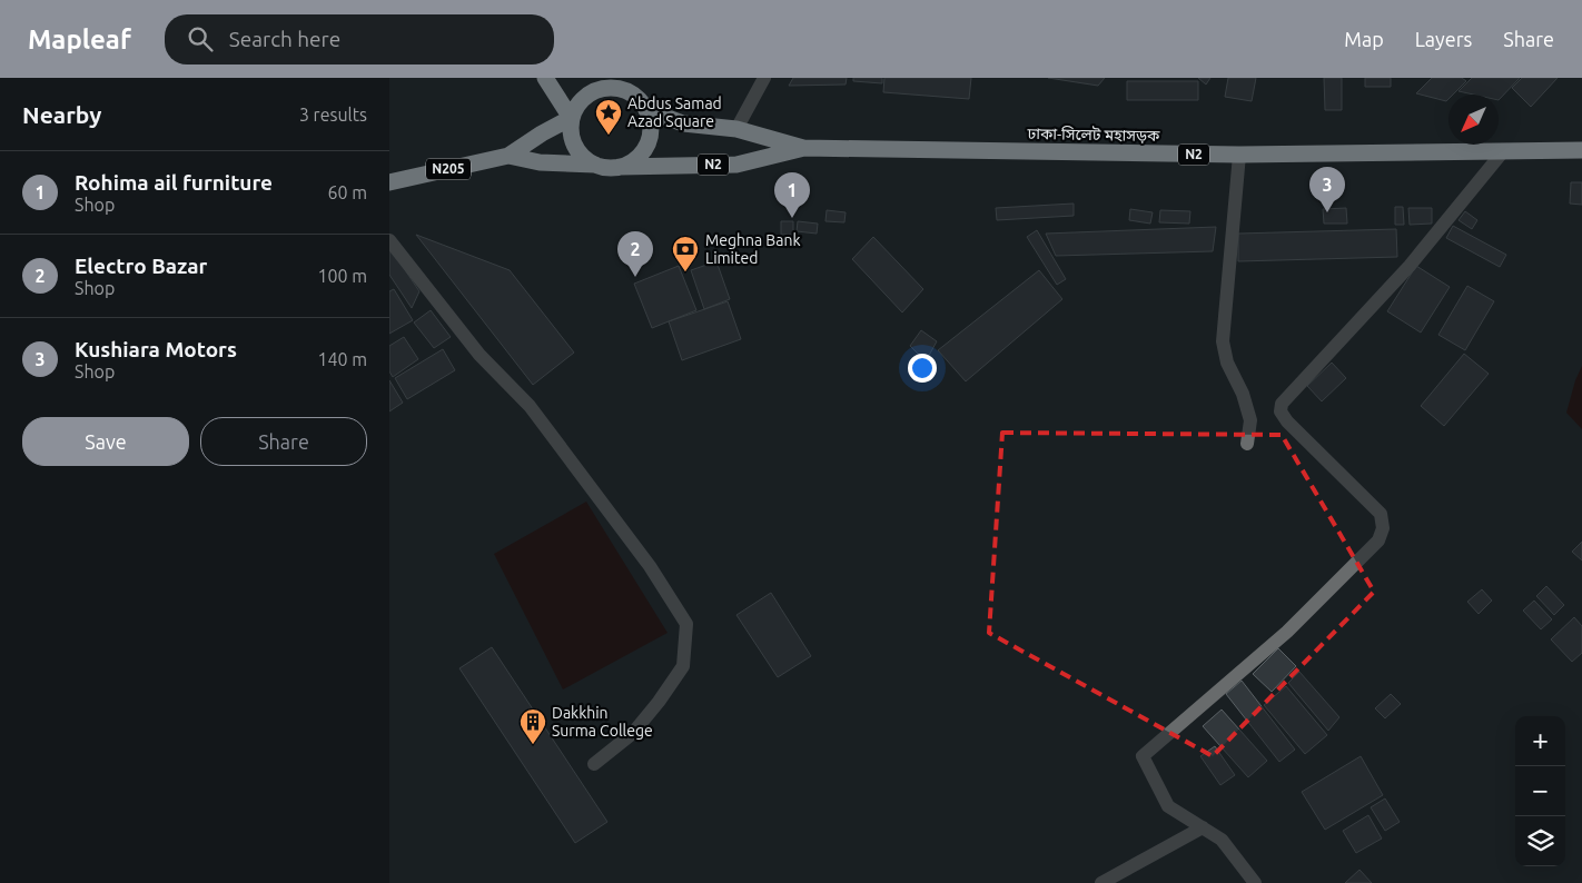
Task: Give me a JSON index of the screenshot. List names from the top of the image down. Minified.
{"streets":{"highway":["ঢাকা-সিলেট মহাসড়ক","N2","N205"]},"crossings":[["ঢাকা-সিলেট মহাসড়ক","N2"],["N2","N205"]],"places":{"place":["Abdus Samad Azad Square"],"bank":["Meghna Bank Limited"],"building":["Dakkhin Surma College"]},"north":"bottom left","page":{"header":"Mapleaf","search":"Search here","nav":["Map","Layers","Share"],"heading":["Nearby","3 results"],"list":[{"mark":"1","name":"Rohima ail furniture","note":"Shop","value":"60 m"},{"mark":"2","name":"Electro Bazar","note":"Shop","value":"100 m"},{"mark":"3","name":"Kushiara Motors","note":"Shop","value":"140 m"}],"pins":["3","1","2"],"buttons":["Save","Share"],"map_buttons":["+","−"]}}
